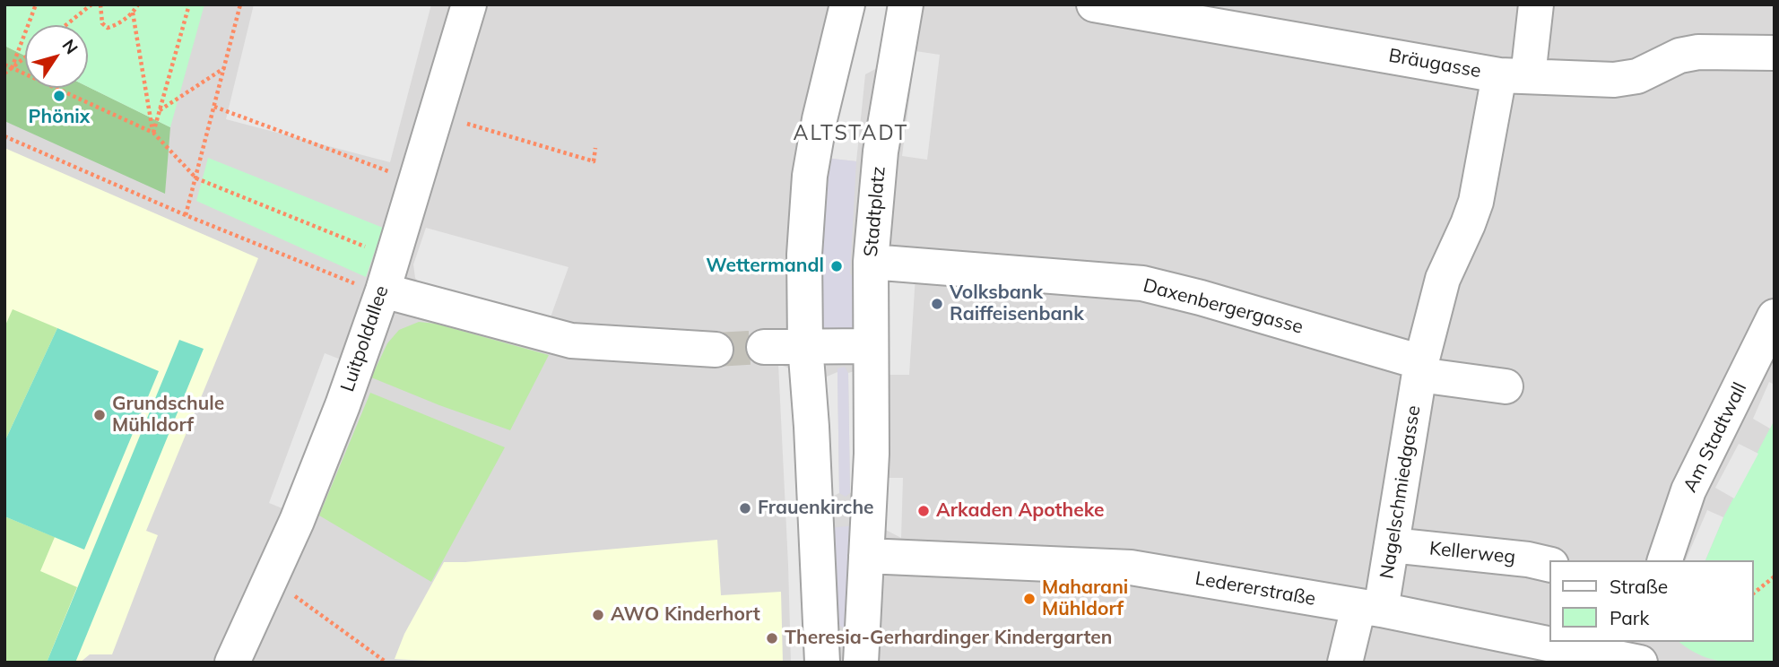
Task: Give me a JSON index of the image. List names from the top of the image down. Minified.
{"streets":{"street":["Bräugasse","Stadtplatz","Daxenbergergasse","Luitpoldallee","Am Stadtwall","Nagelschmiedgasse","Kellerweg","Ledererstraße"]},"crossings":[["Bräugasse","Nagelschmiedgasse"],["Stadtplatz","Daxenbergergasse"],["Stadtplatz","Ledererstraße"],["Daxenbergergasse","Nagelschmiedgasse"],["Nagelschmiedgasse","Kellerweg"],["Nagelschmiedgasse","Ledererstraße"]],"districts":["ALTSTADT"],"places":["Phönix","Wettermandl","Volksbank Raiffeisenbank","Grundschule Mühldorf","Frauenkirche","Arkaden Apotheke","Maharani Mühldorf","AWO Kinderhort","Theresia-Gerhardinger Kindergarten"],"legend":["Straße","Park"],"north":"top right"}
